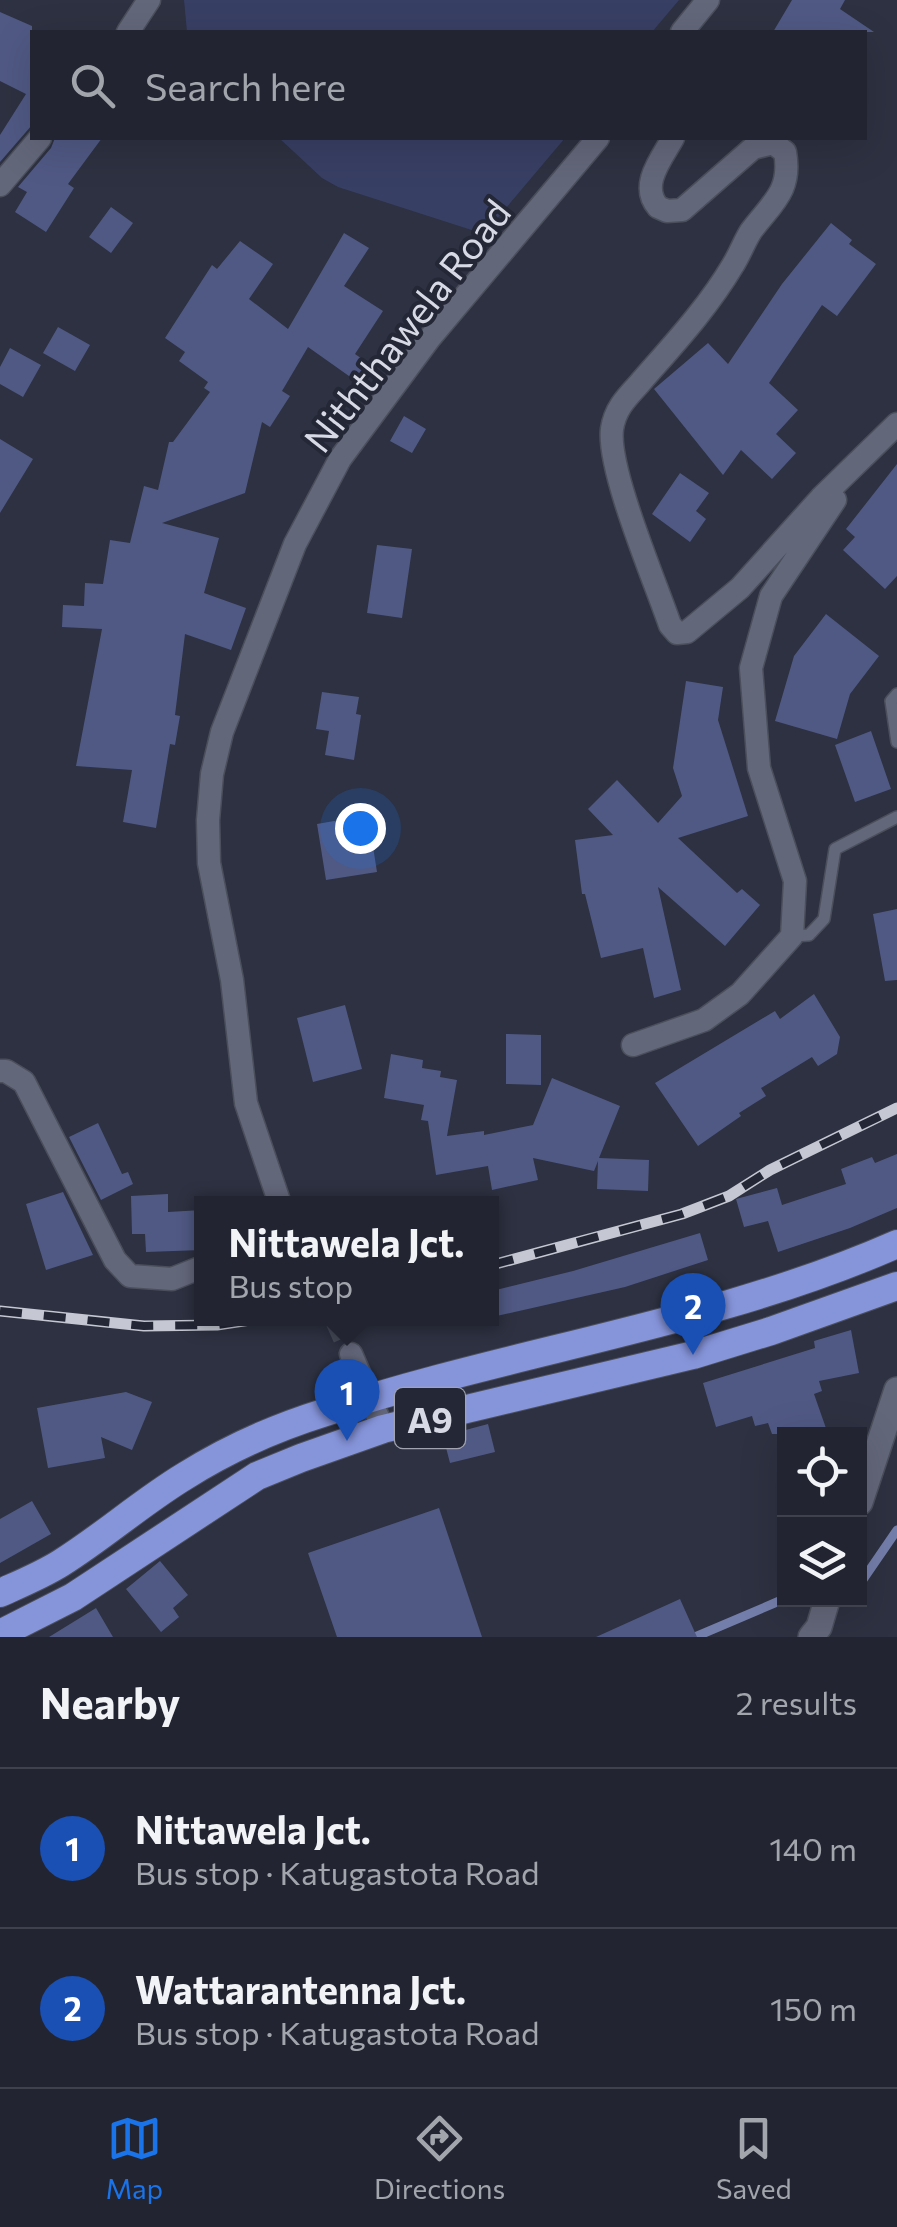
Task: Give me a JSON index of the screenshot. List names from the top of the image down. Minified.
{"streets":{"highway":["A9"],"street":["Niththawela Road"]},"page":{"search":"Search here","popup":["Nittawela Jct.","Bus stop"],"pins":["2","1"],"heading":["Nearby","2 results"],"list":[{"mark":"1","name":"Nittawela Jct.","note":"Bus stop · Katugastota Road","value":"140 m"},{"mark":"2","name":"Wattarantenna Jct.","note":"Bus stop · Katugastota Road","value":"150 m"}],"nav":["Map","Directions","Saved"]}}
